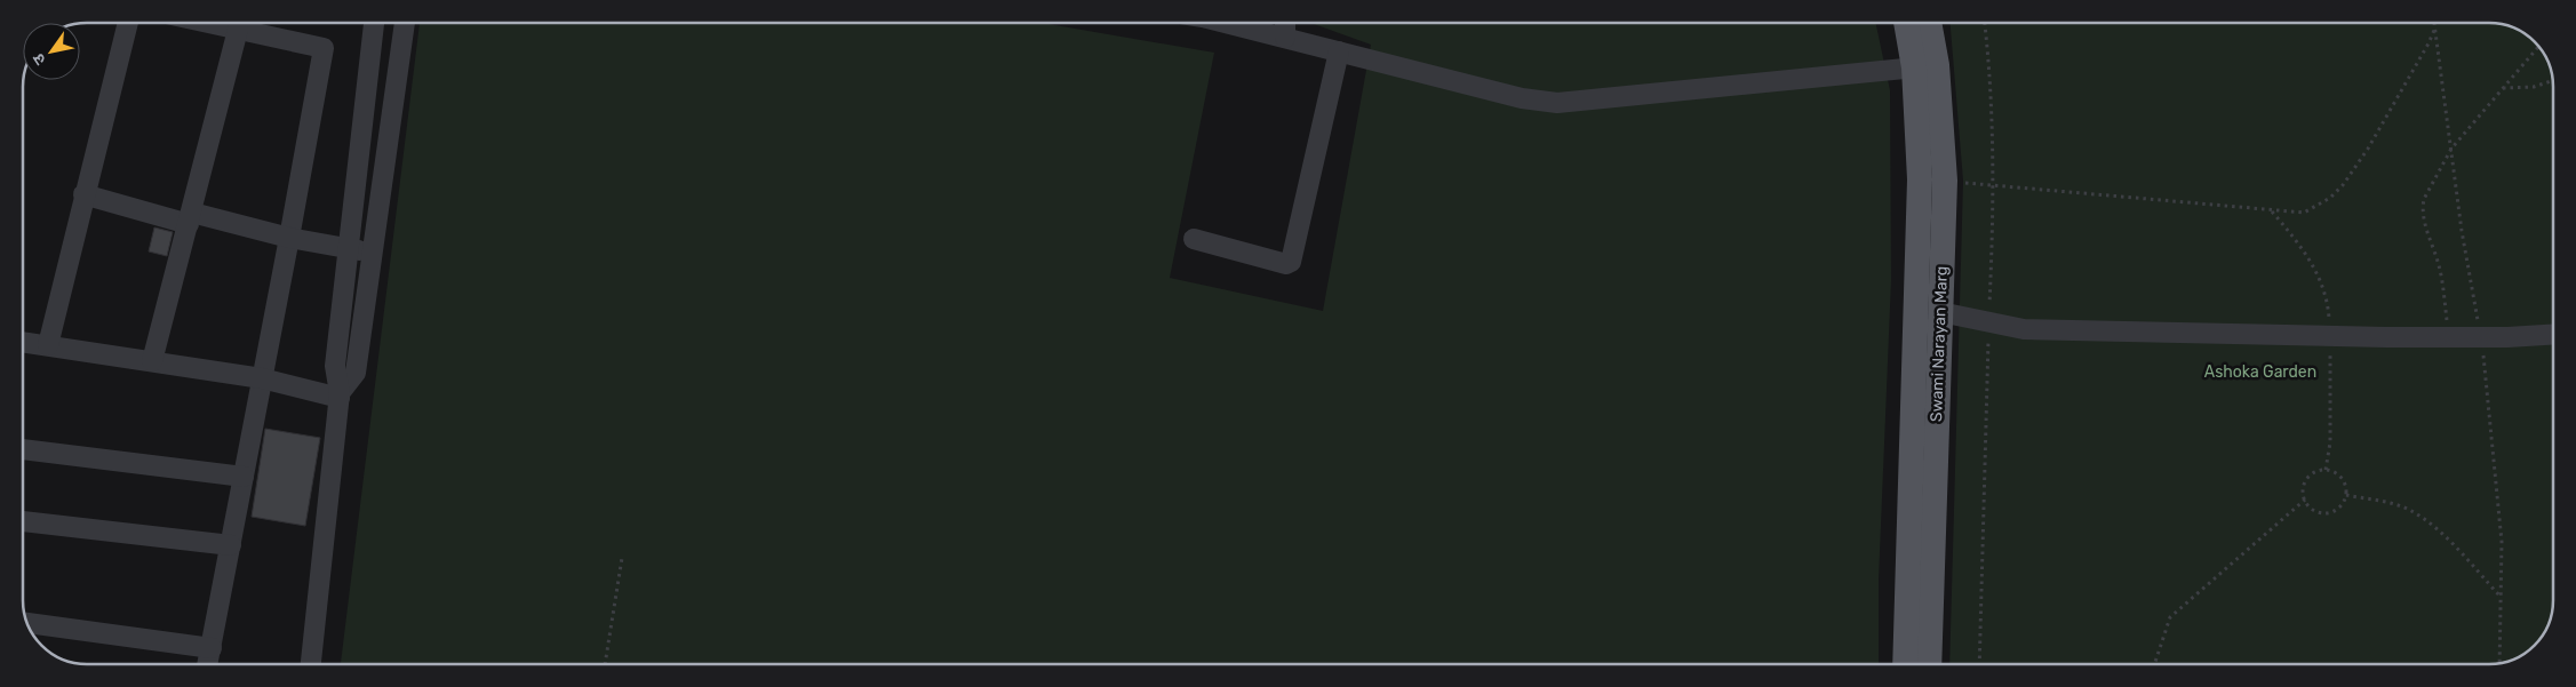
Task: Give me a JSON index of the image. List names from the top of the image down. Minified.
{"streets":{"main road":["Swami Narayan Marg"]},"parks":["Ashoka Garden"],"north":"bottom left"}
